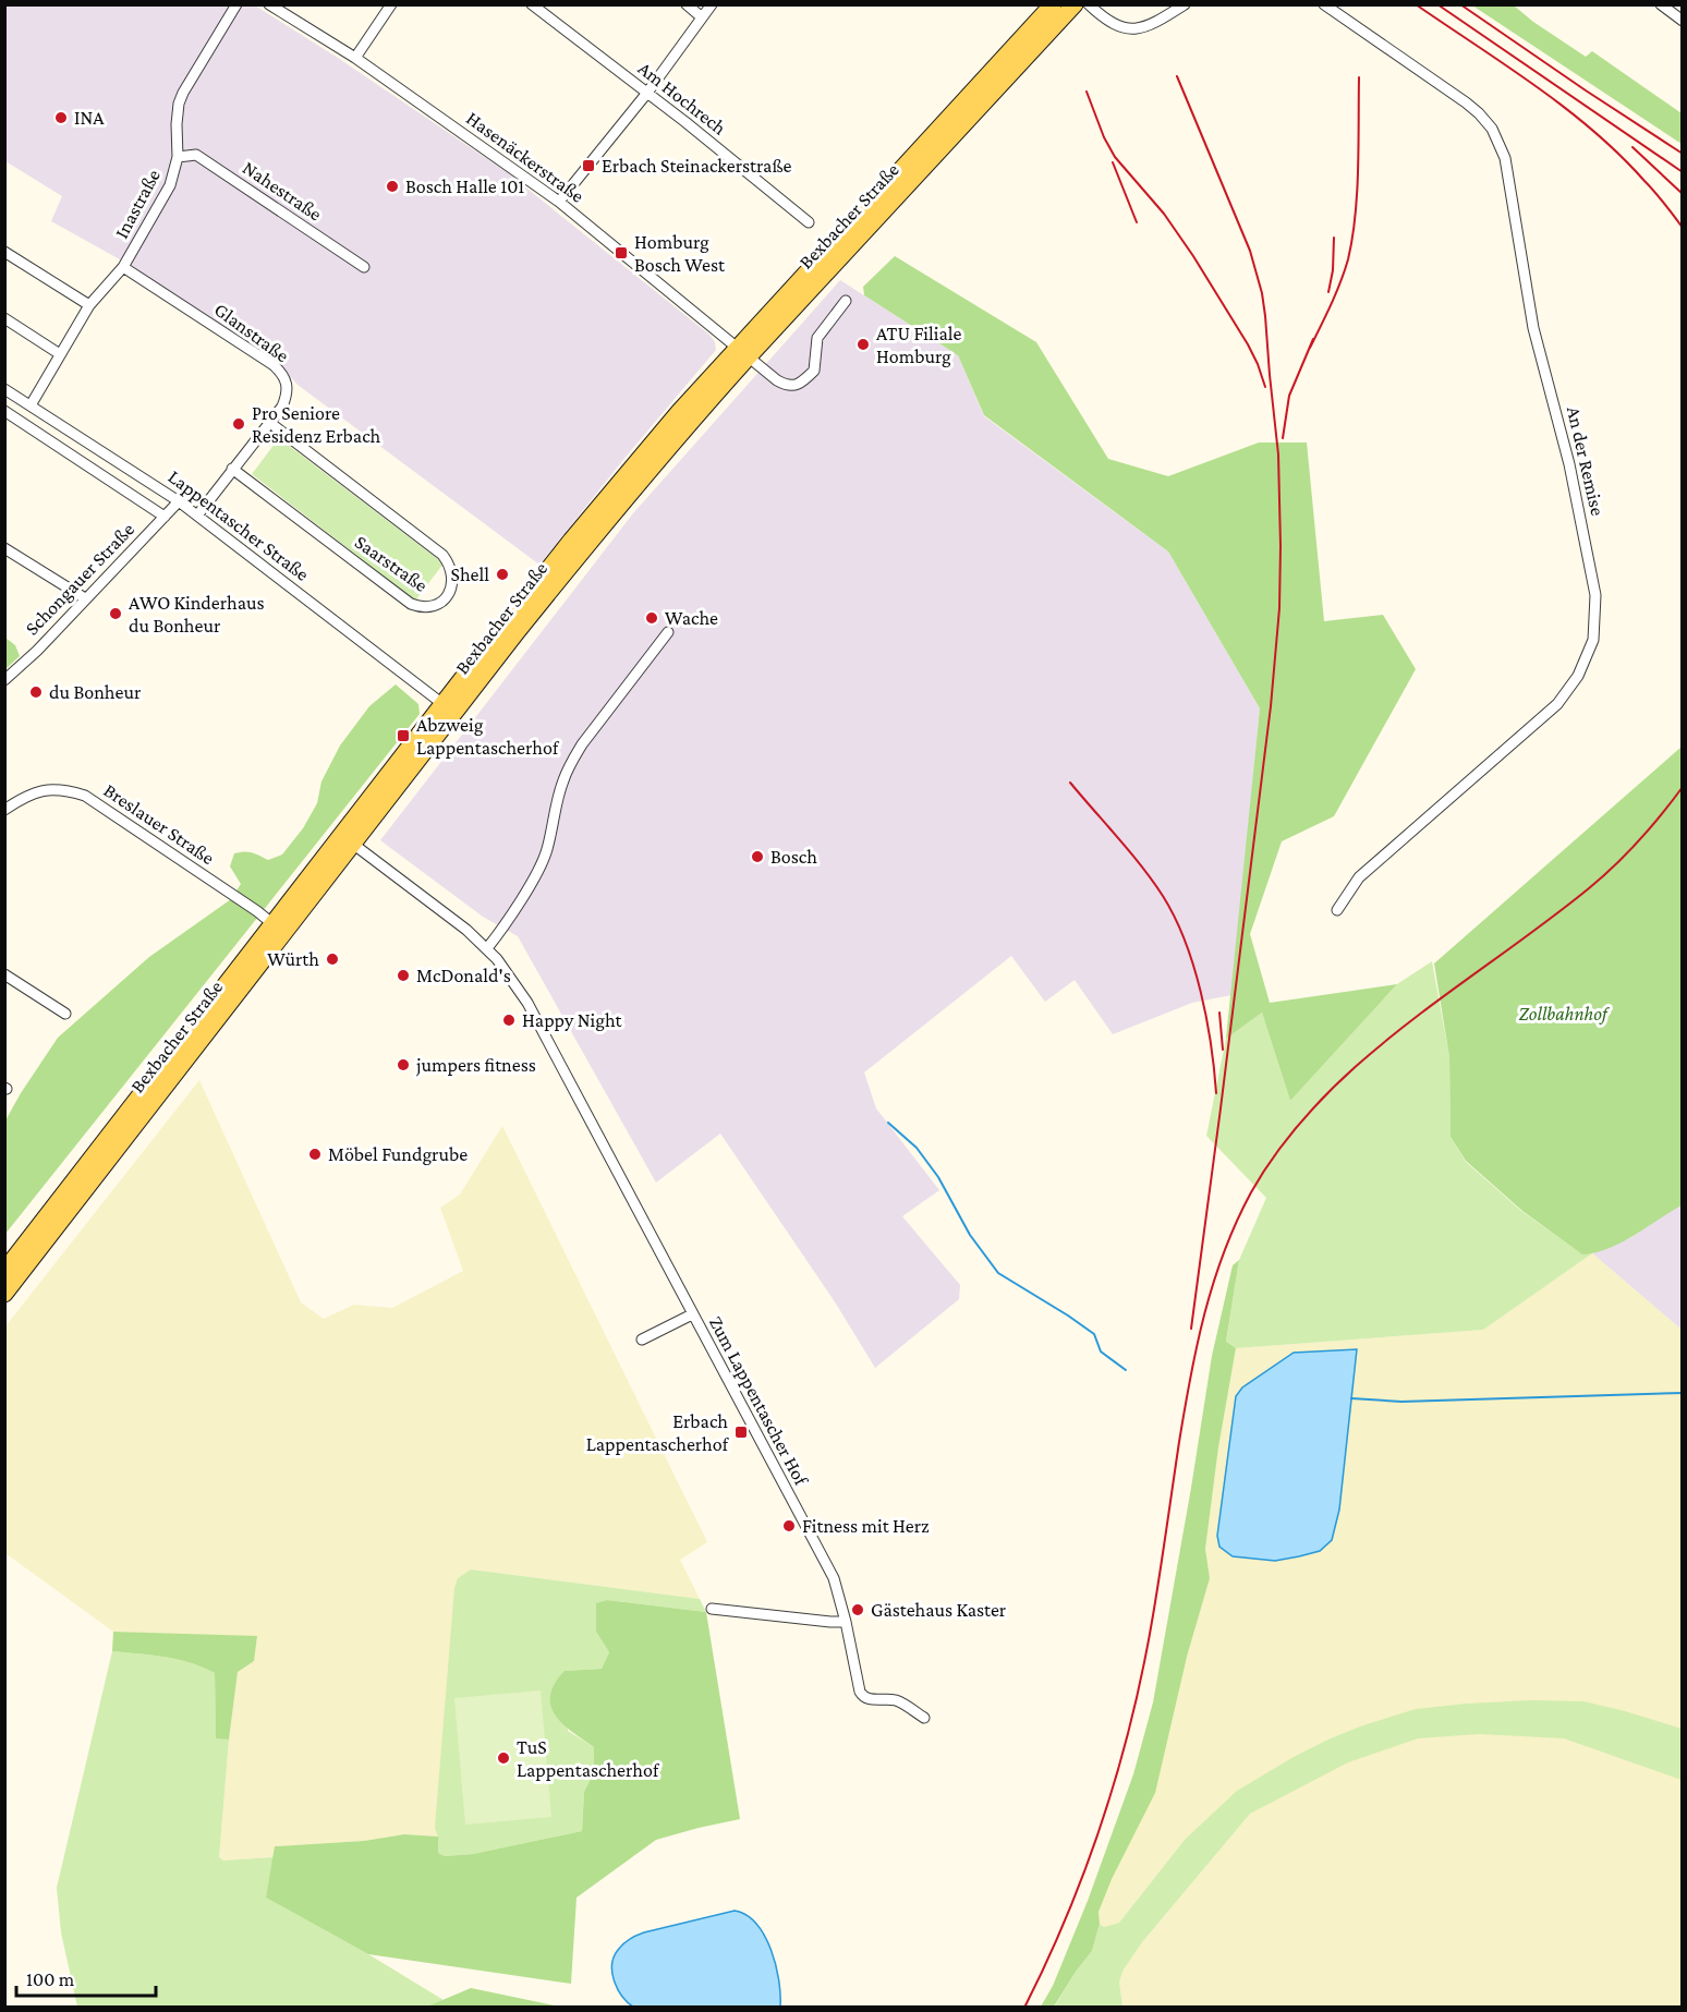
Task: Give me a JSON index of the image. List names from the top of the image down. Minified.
{"streets":{"main road":["Bexbacher Straße"],"street":["Am Hochrech","Hasenäckerstraße","Nahestraße","Inastraße","Glanstraße","An der Remise","Lappentascher Straße","Saarstraße","Schongauer Straße","Breslauer Straße","Zum Lappentascher Hof"]},"crossings":[["Hasenäckerstraße","Bexbacher Straße"],["Nahestraße","Inastraße"],["Inastraße","Glanstraße"],["Inastraße","Lappentascher Straße"],["Bexbacher Straße","Lappentascher Straße"],["Bexbacher Straße","Breslauer Straße"],["Bexbacher Straße","Zum Lappentascher Hof"],["Glanstraße","Lappentascher Straße"],["Glanstraße","Saarstraße"],["Lappentascher Straße","Schongauer Straße"]],"parks":["Zollbahnhof"],"places":{"other":["INA","Bosch Halle 101","ATU Filiale Homburg","Pro Seniore Residenz Erbach","Shell","AWO Kinderhaus du Bonheur","Wache","du Bonheur","Bosch","Würth","McDonald's","Happy Night","jumpers fitness","Möbel Fundgrube","Fitness mit Herz","Gästehaus Kaster","TuS Lappentascherhof"],"transit":["Erbach Steinackerstraße","Homburg Bosch West","Abzweig Lappentascherhof","Erbach Lappentascherhof"]},"scale_bar":"100 m"}
